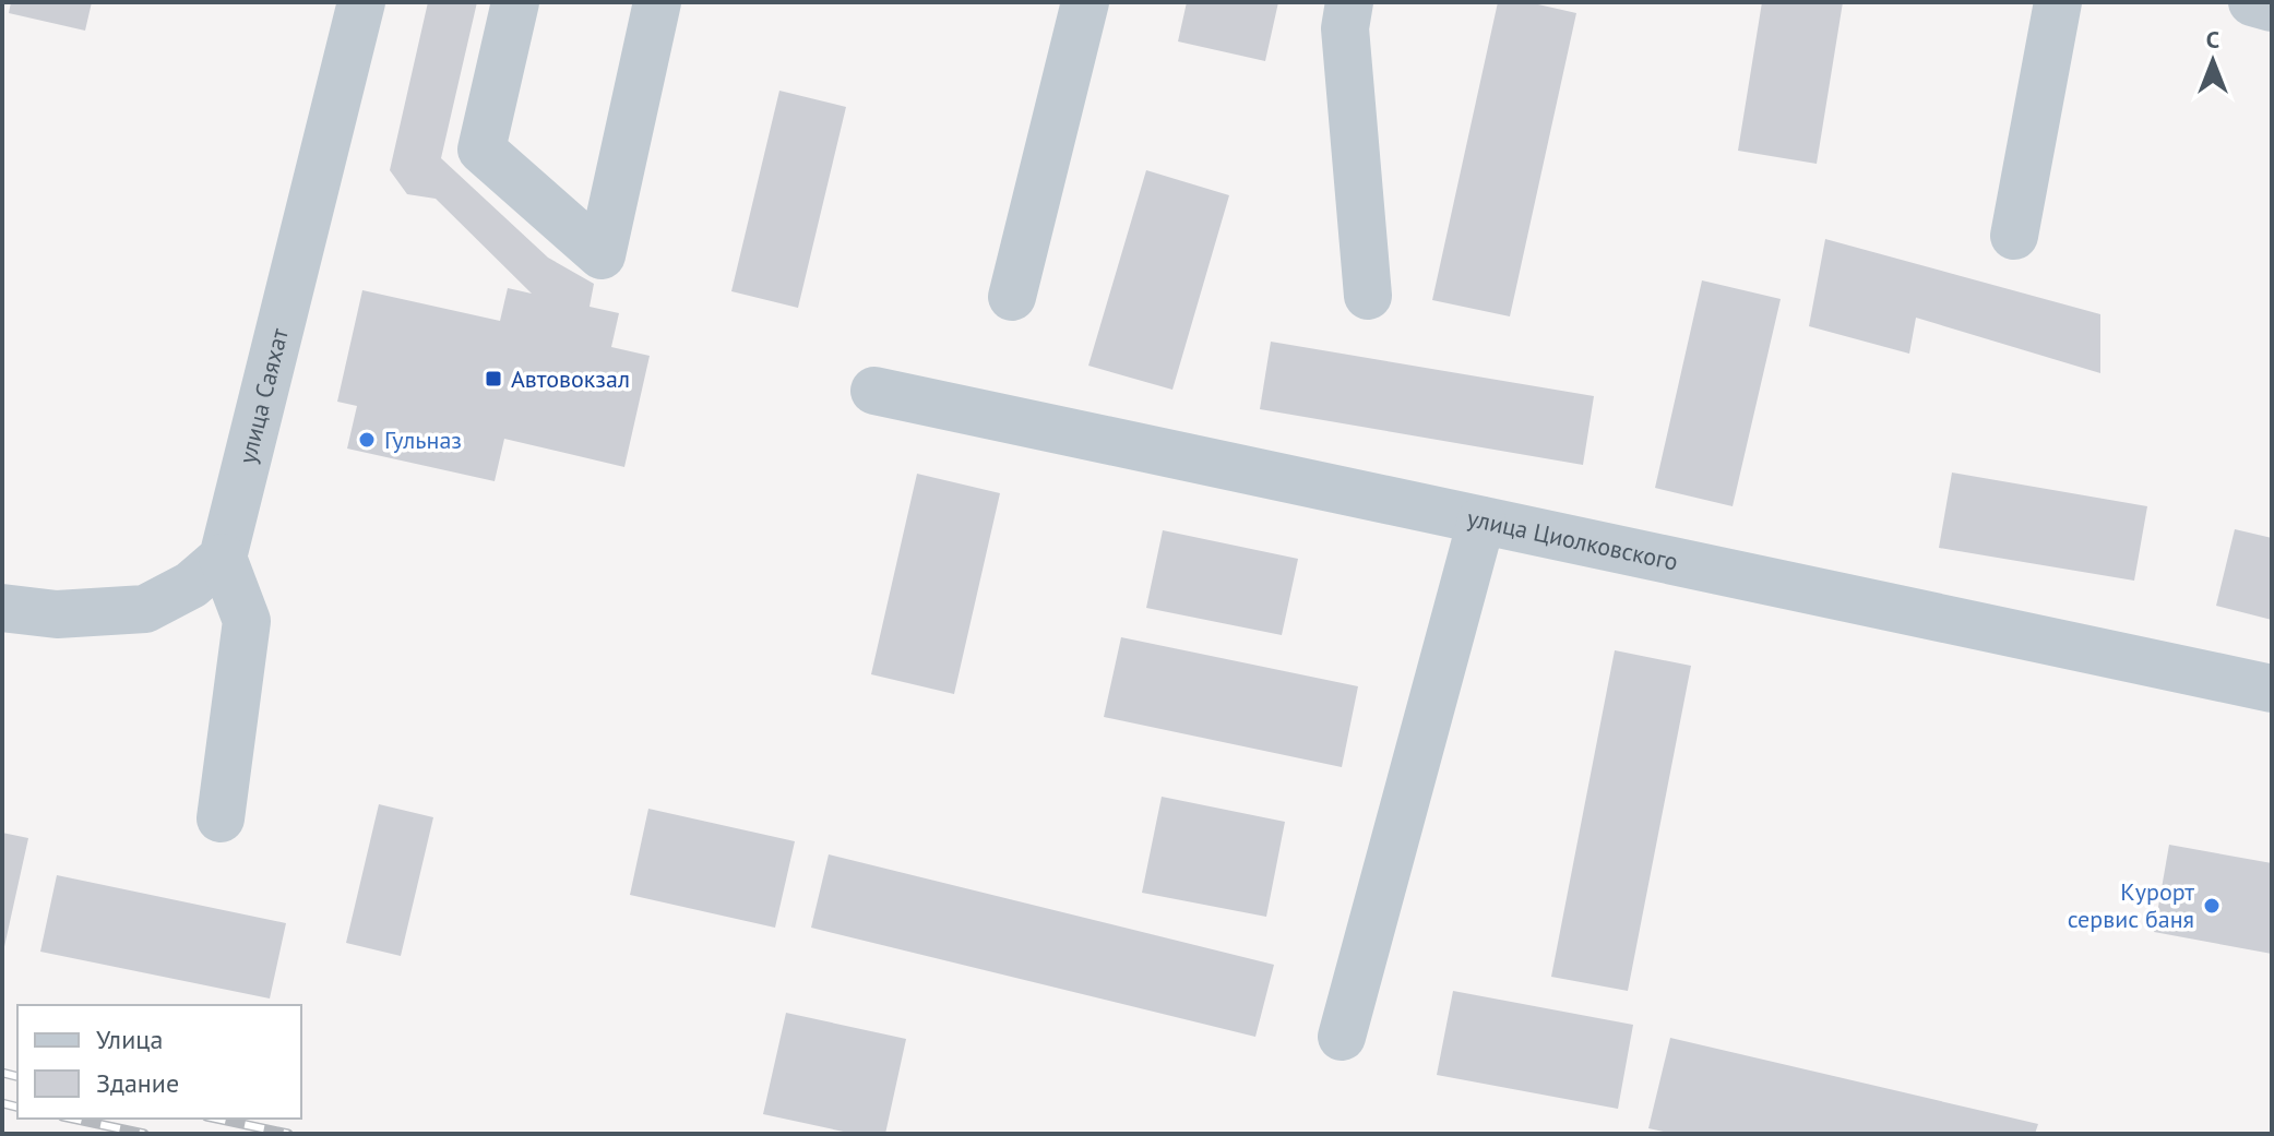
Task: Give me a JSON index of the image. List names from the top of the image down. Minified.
{"streets":{"street":["улица Саяхат","улица Циолковского"]},"places":{"transit":["Автовокзал"],"other":["Гульназ","Курорт сервис баня"]},"legend":["Улица","Здание"],"north":"top"}
